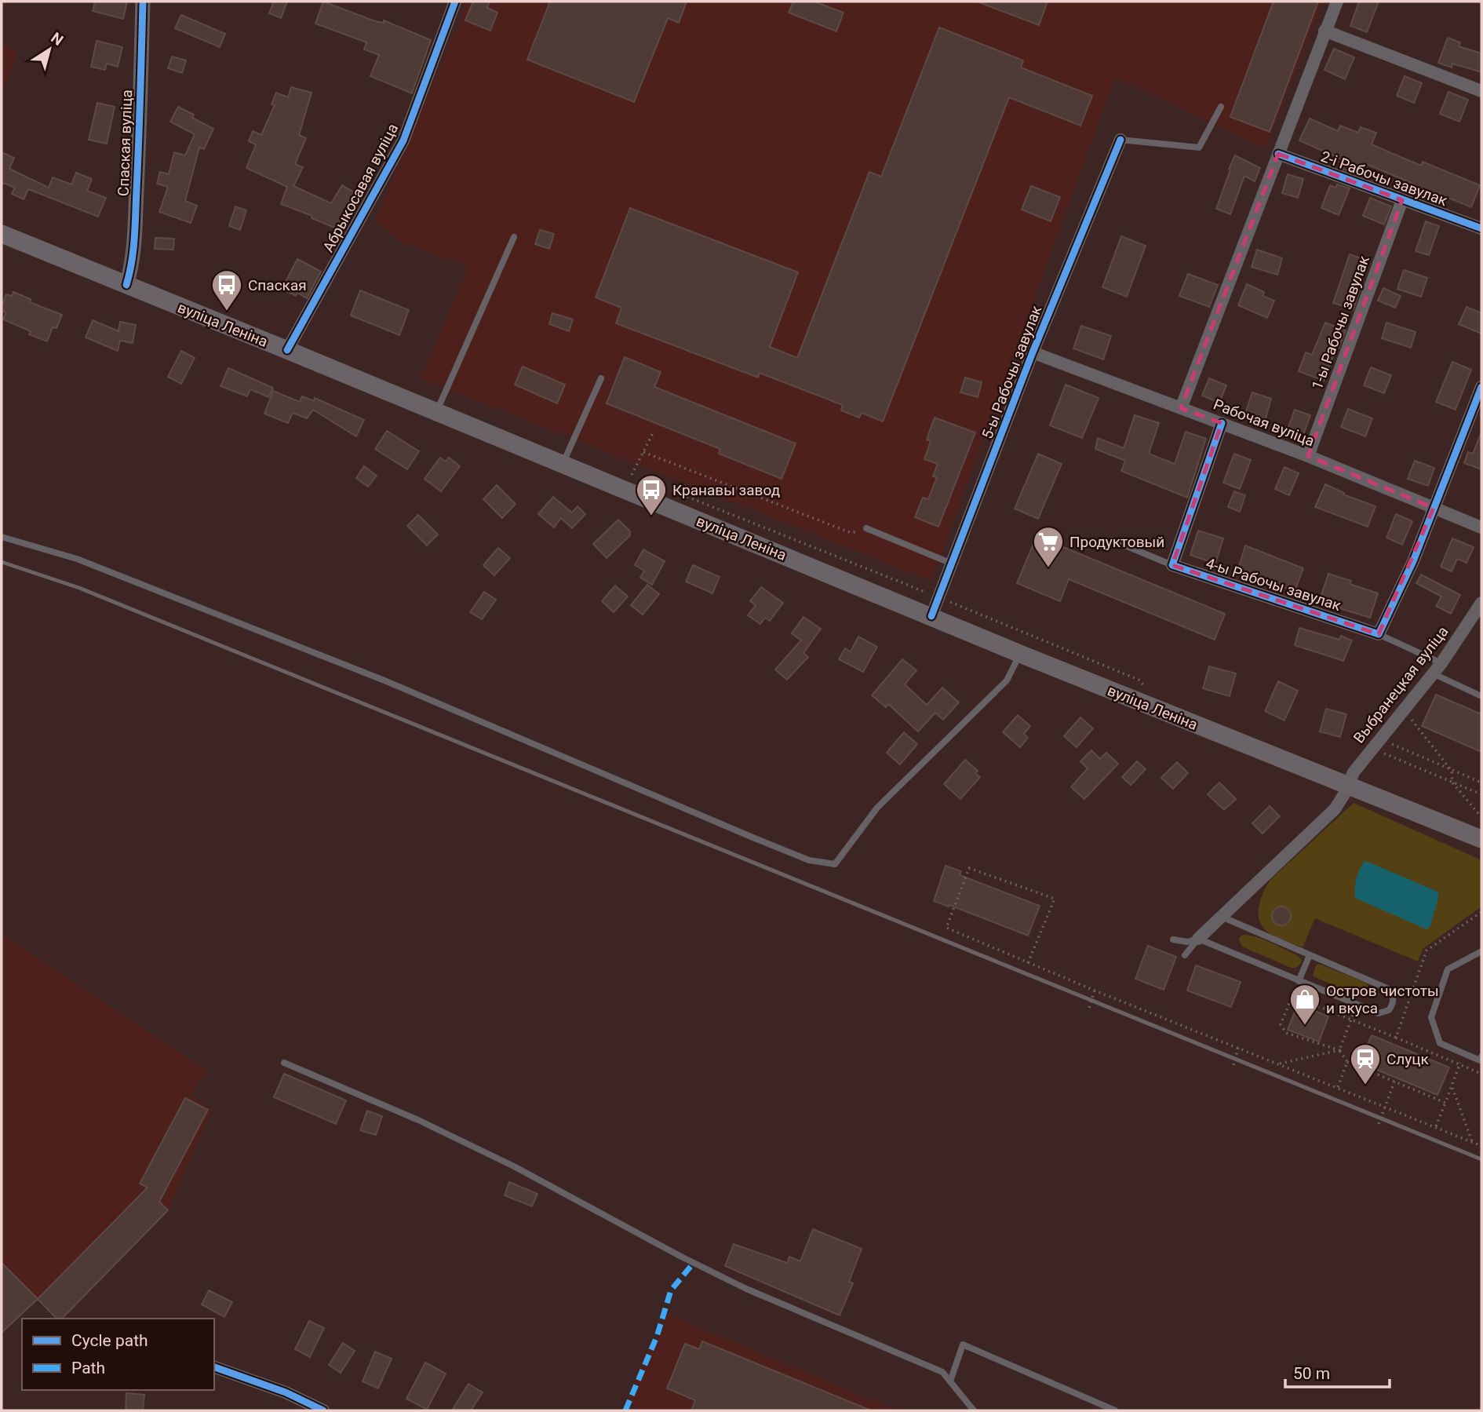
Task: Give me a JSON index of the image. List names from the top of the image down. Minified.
{"streets":{"main road":["вуліца Леніна"],"street":["Спаская вуліца","2-і Рабочы завулак","Абрыкосавая вуліца","1-ы Рабочы завулак","5-ы Рабочы завулак","Рабочая вуліца","4-ы Рабочы завулак","Выбранецкая вуліца"]},"crossings":[["Спаская вуліца","вуліца Леніна"],["2-і Рабочы завулак","1-ы Рабочы завулак"],["Абрыкосавая вуліца","вуліца Леніна"],["1-ы Рабочы завулак","Рабочая вуліца"],["вуліца Леніна","5-ы Рабочы завулак"],["вуліца Леніна","Выбранецкая вуліца"],["5-ы Рабочы завулак","Рабочая вуліца"]],"places":{"bus stop":["Спаская","Кранавы завод"],"supermarket":["Продуктовый"],"shop":["Остров чистоты и вкуса"],"station":["Слуцк"]},"legend":["Cycle path","Path"],"scale_bar":"50 m","north":"top right"}
